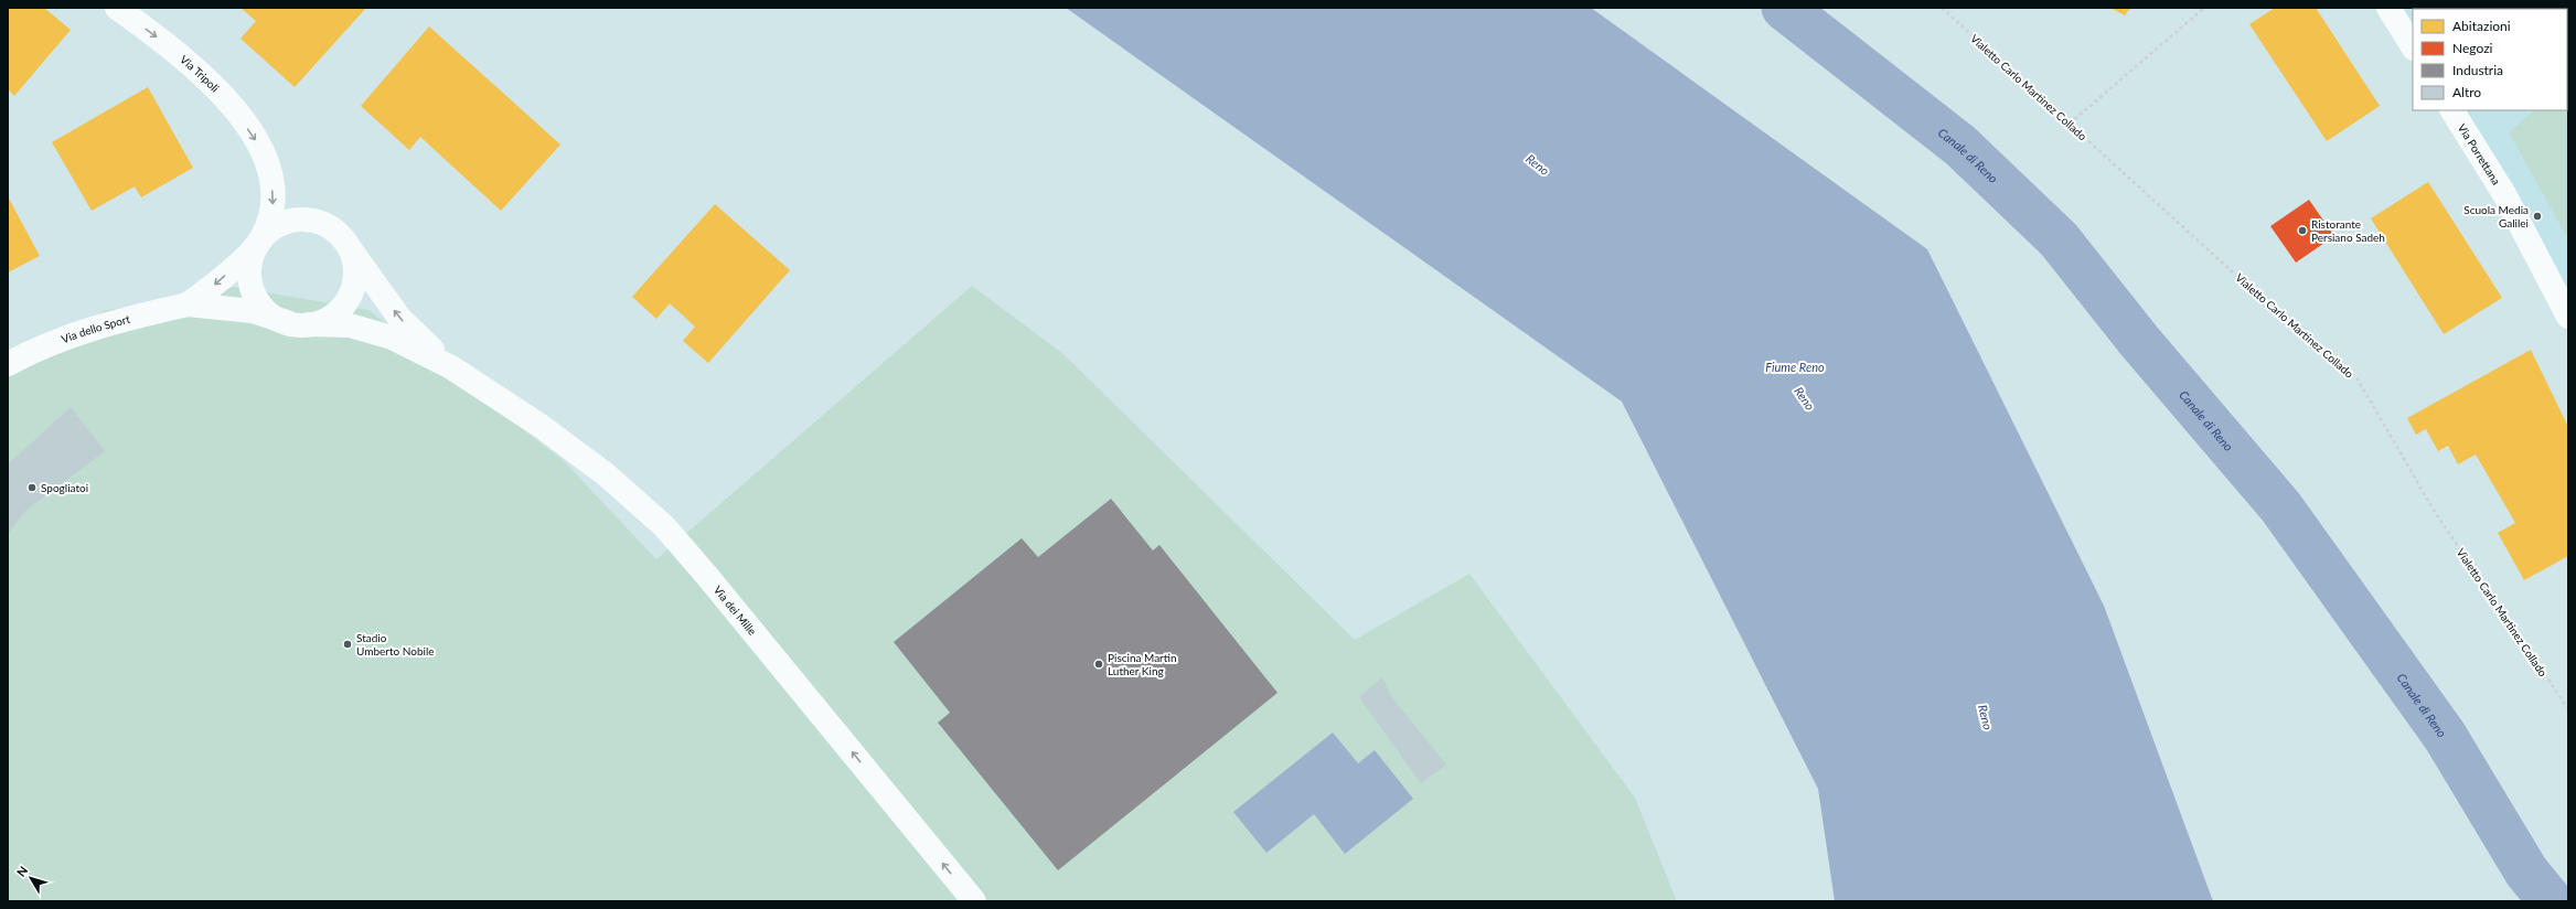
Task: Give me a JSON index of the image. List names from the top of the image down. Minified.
{"streets":{"street":["Via Tripoli","Via Porrettana","Via dello Sport","Via dei Mille"],"path":["Vialetto Carlo Martinez Collado"]},"one_way":["Via Tripoli","Via dei Mille"],"water":["Canale di Reno","Reno","Fiume Reno"],"places":["Scuola Media Galilei","Ristorante Persiano Sadeh","Spogliatoi","Stadio Umberto Nobile","Piscina Martin Luther King"],"legend":["Abitazioni","Negozi","Industria","Altro"],"north":"top left"}
